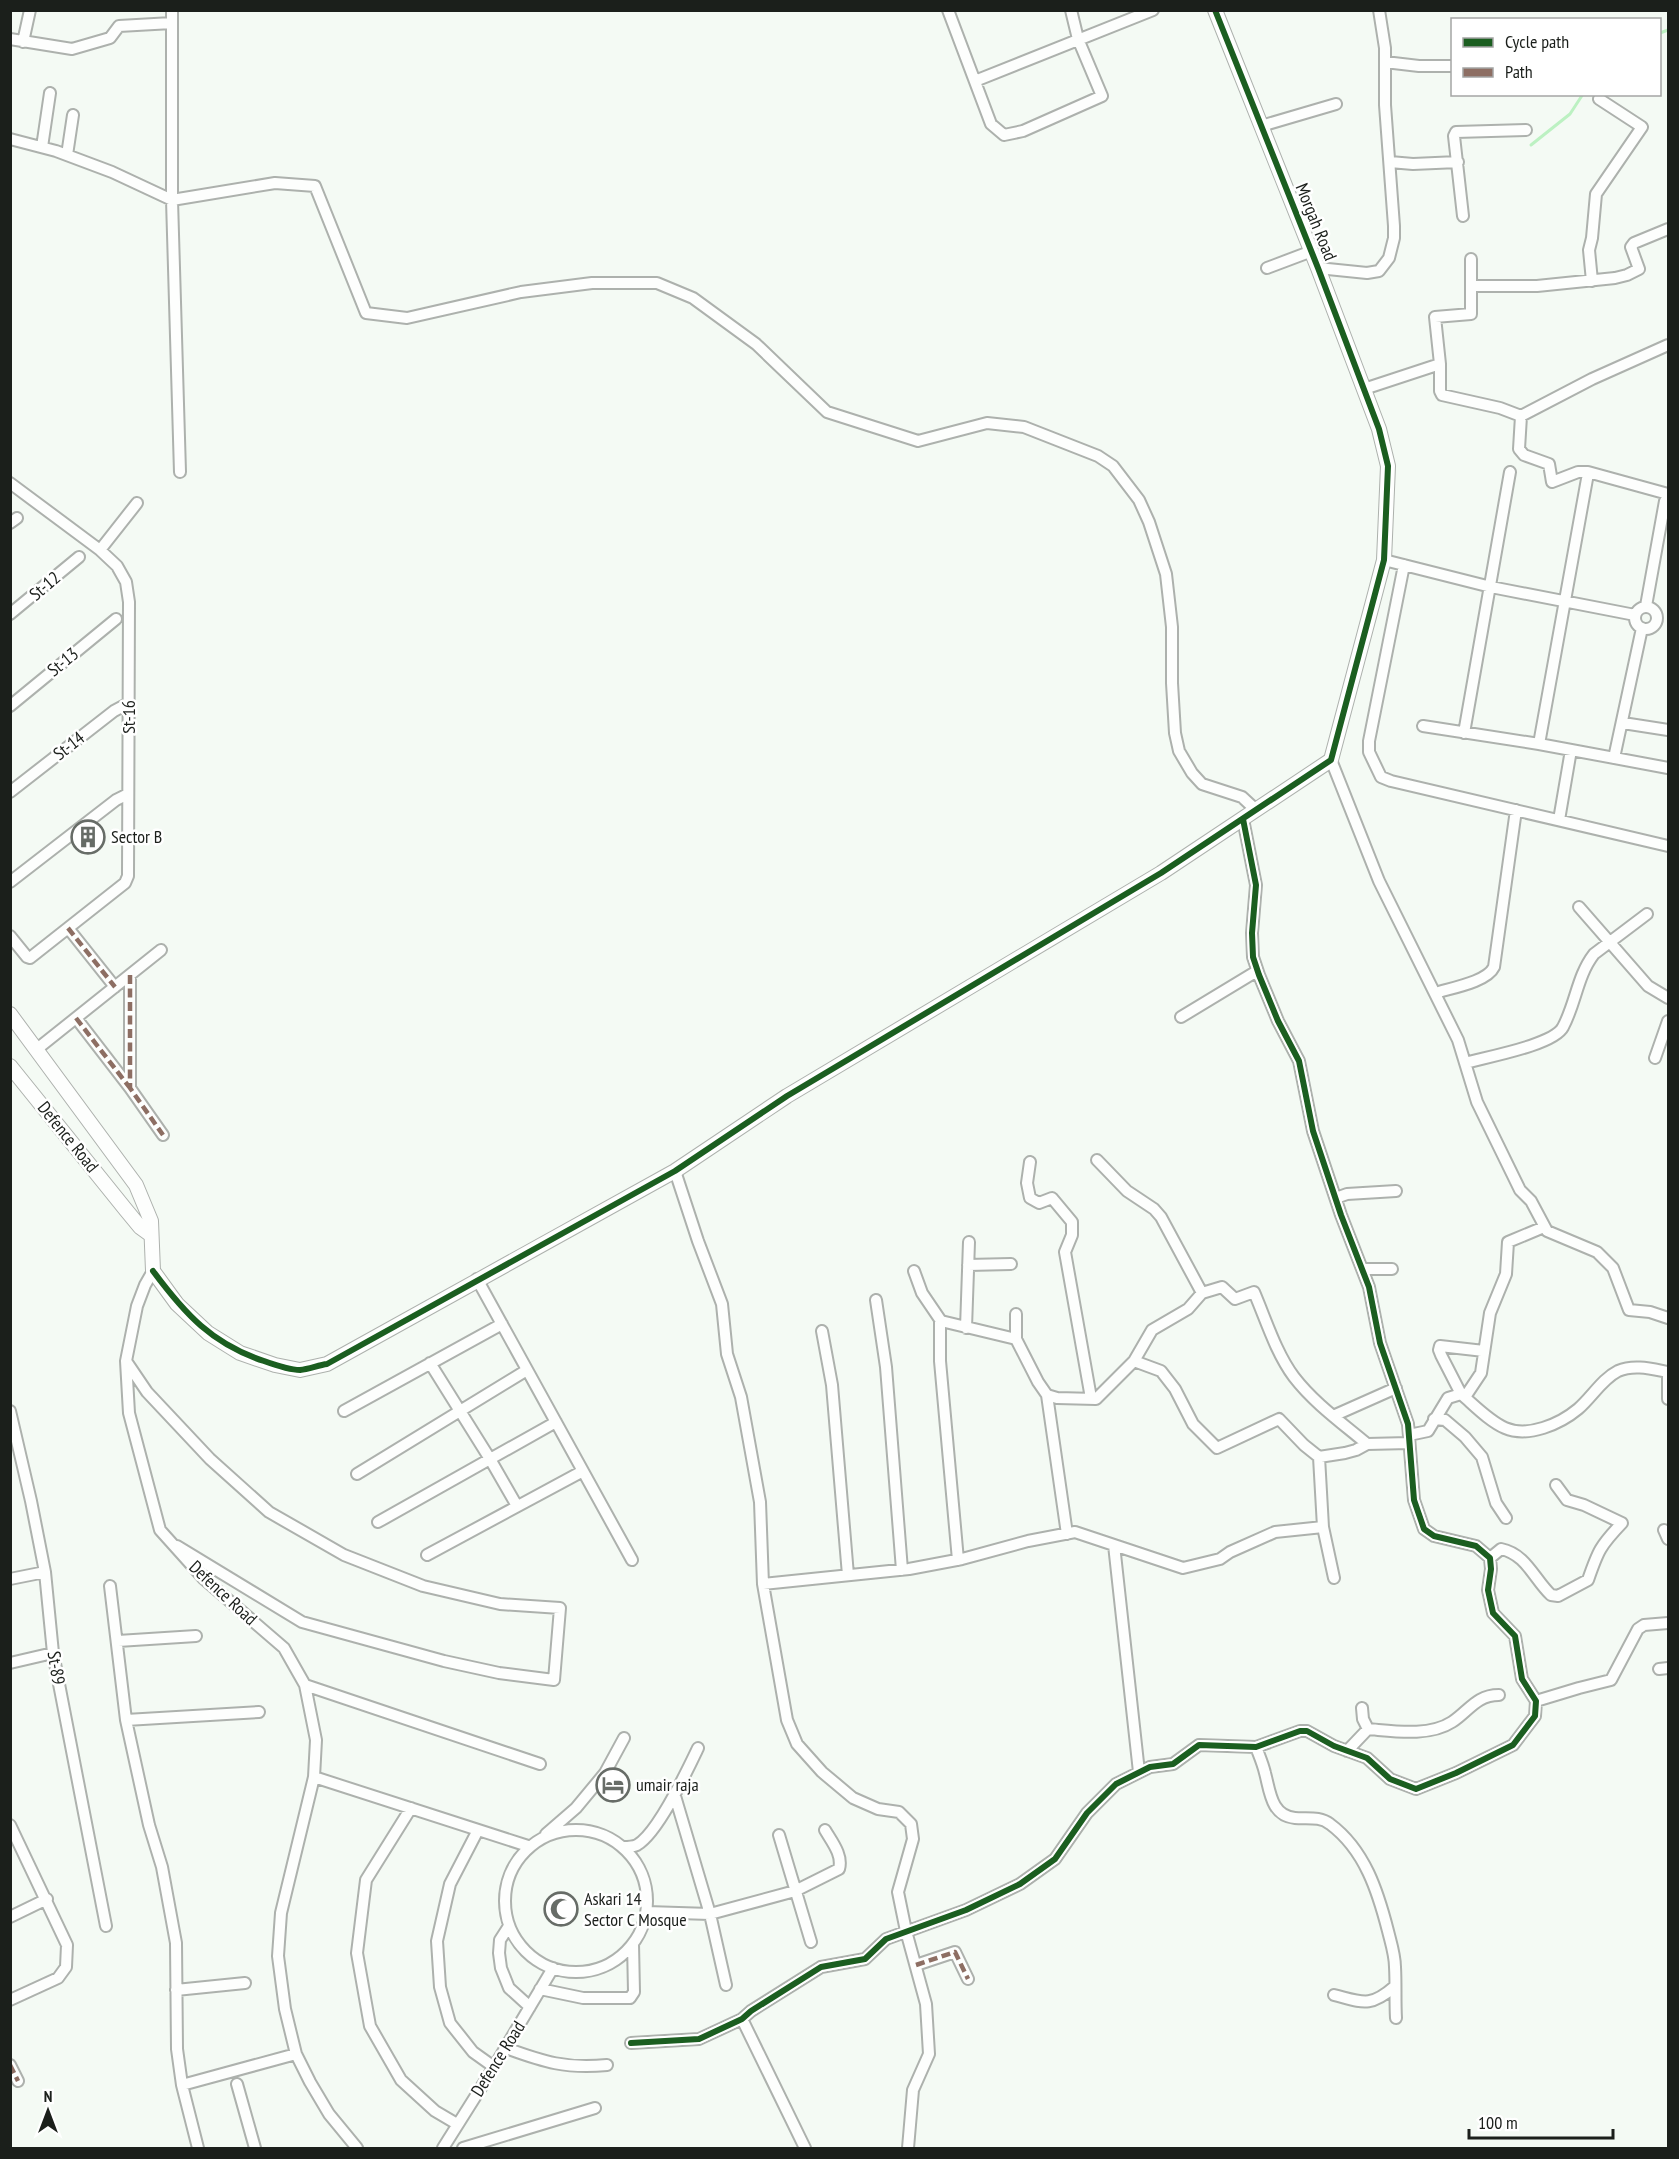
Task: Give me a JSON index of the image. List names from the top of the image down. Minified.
{"streets":{"street":["Morgah Road","St-12","St-13","St-16","St-14","Defence Road","St-89"]},"crossings":[["St-16","St-14"]],"places":{"building":["Sector B"],"hotel":["umair raja"],"mosque":["Askari 14 Sector C Mosque"]},"legend":["Cycle path","Path"],"scale_bar":"100 m","north":"top"}
